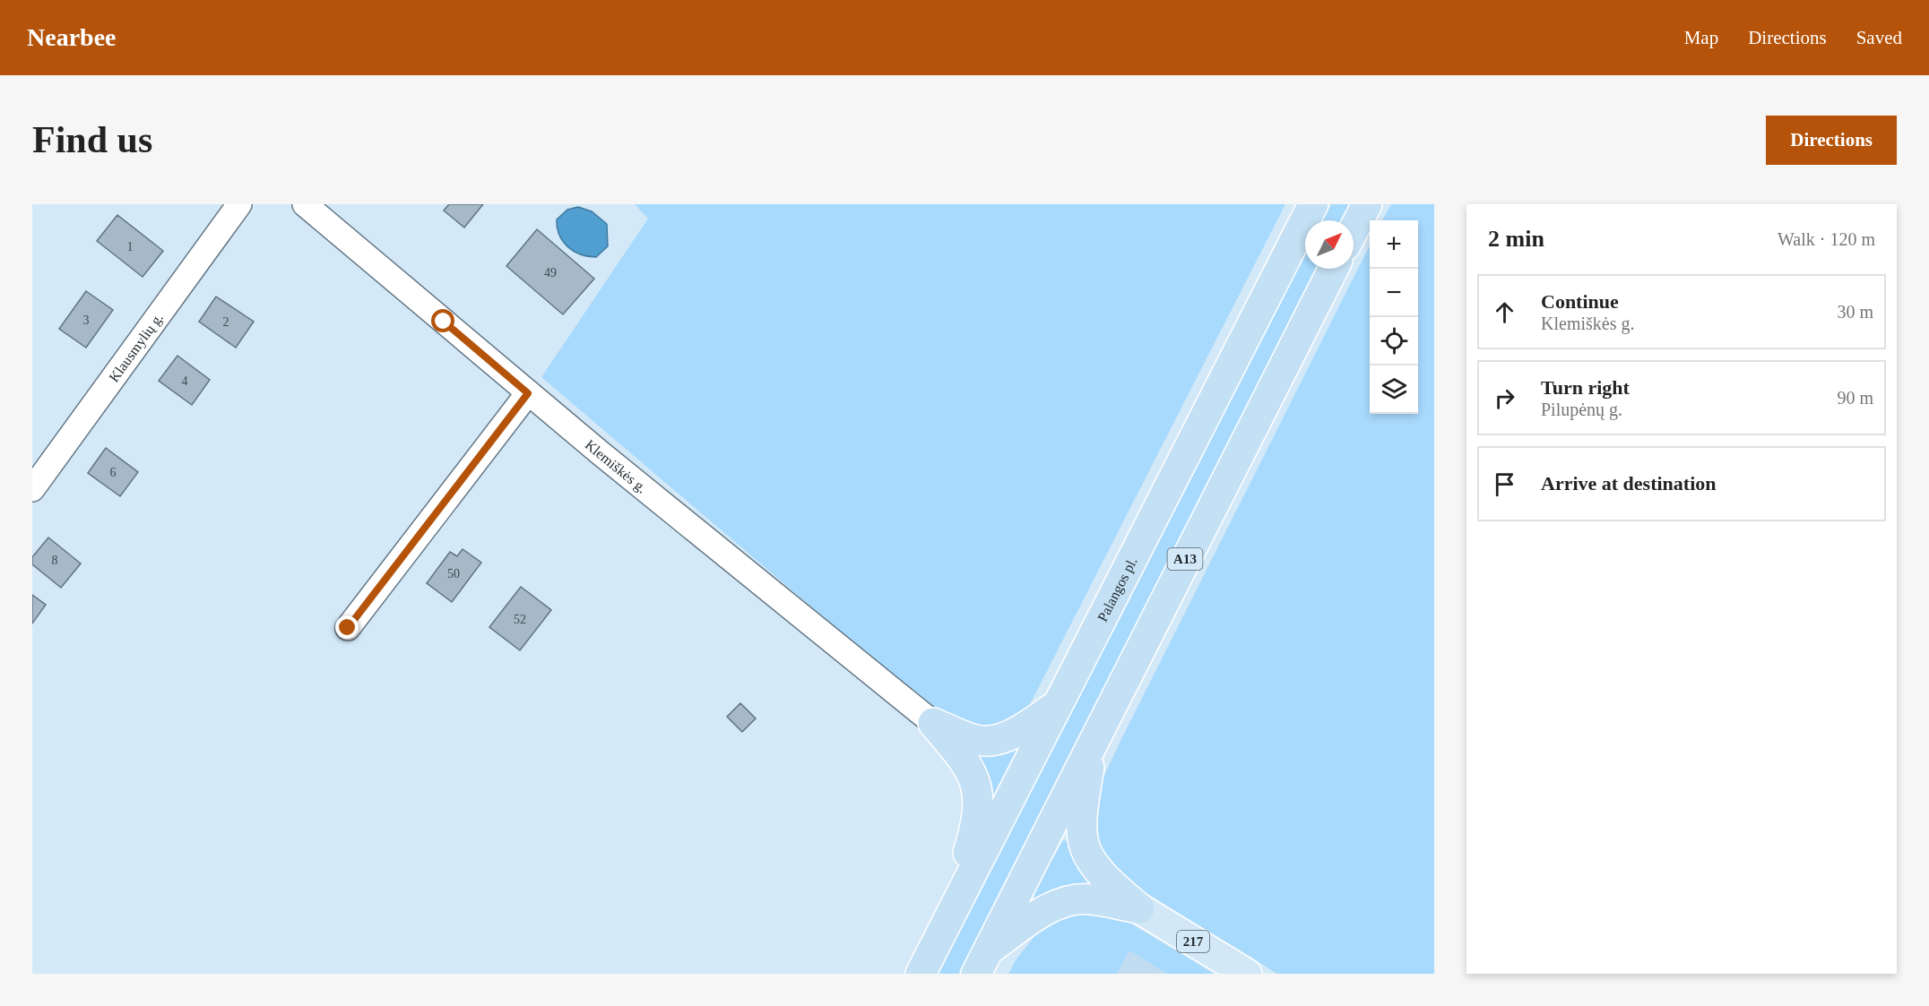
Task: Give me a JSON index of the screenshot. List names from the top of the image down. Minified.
{"streets":{"highway":["A13","Palangos pl."],"main road":["217"],"street":["Klausmylių g.","Klemiškės g."]},"house_numbers":["1","49","3","2","4","6","8","50","52"],"north":"top right","page":{"header":"Nearbee","nav":["Map","Directions","Saved"],"buttons":"Directions","title":"Find us","heading":["2 min","Walk · 120 m"],"map_buttons":["+","−"],"list":[["Continue","Klemiškės g.","30 m"],["Turn right","Pilupėnų g.","90 m"],"Arrive at destination"]}}
